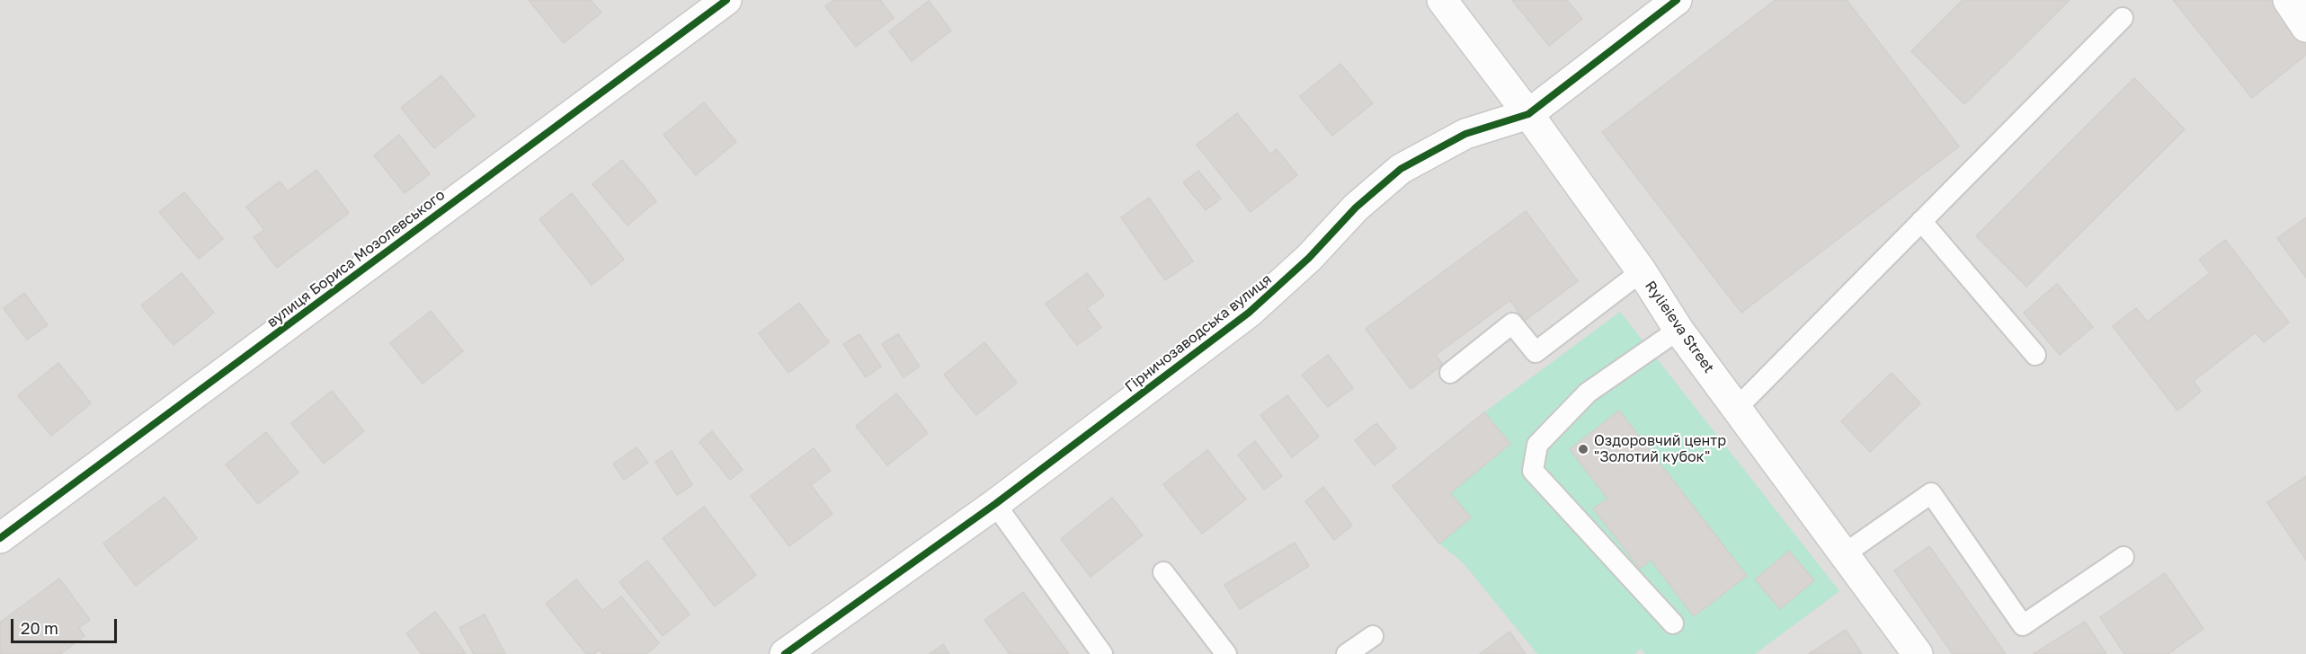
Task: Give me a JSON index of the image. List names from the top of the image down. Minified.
{"streets":{"street":["вулиця Бориса Мозолевського","Rylieieva Street","Гірничозаводська вулиця"]},"crossings":[["Rylieieva Street","Гірничозаводська вулиця"]],"places":["Оздоровчий центр \"Золотий кубок\""],"scale_bar":"20 m"}
